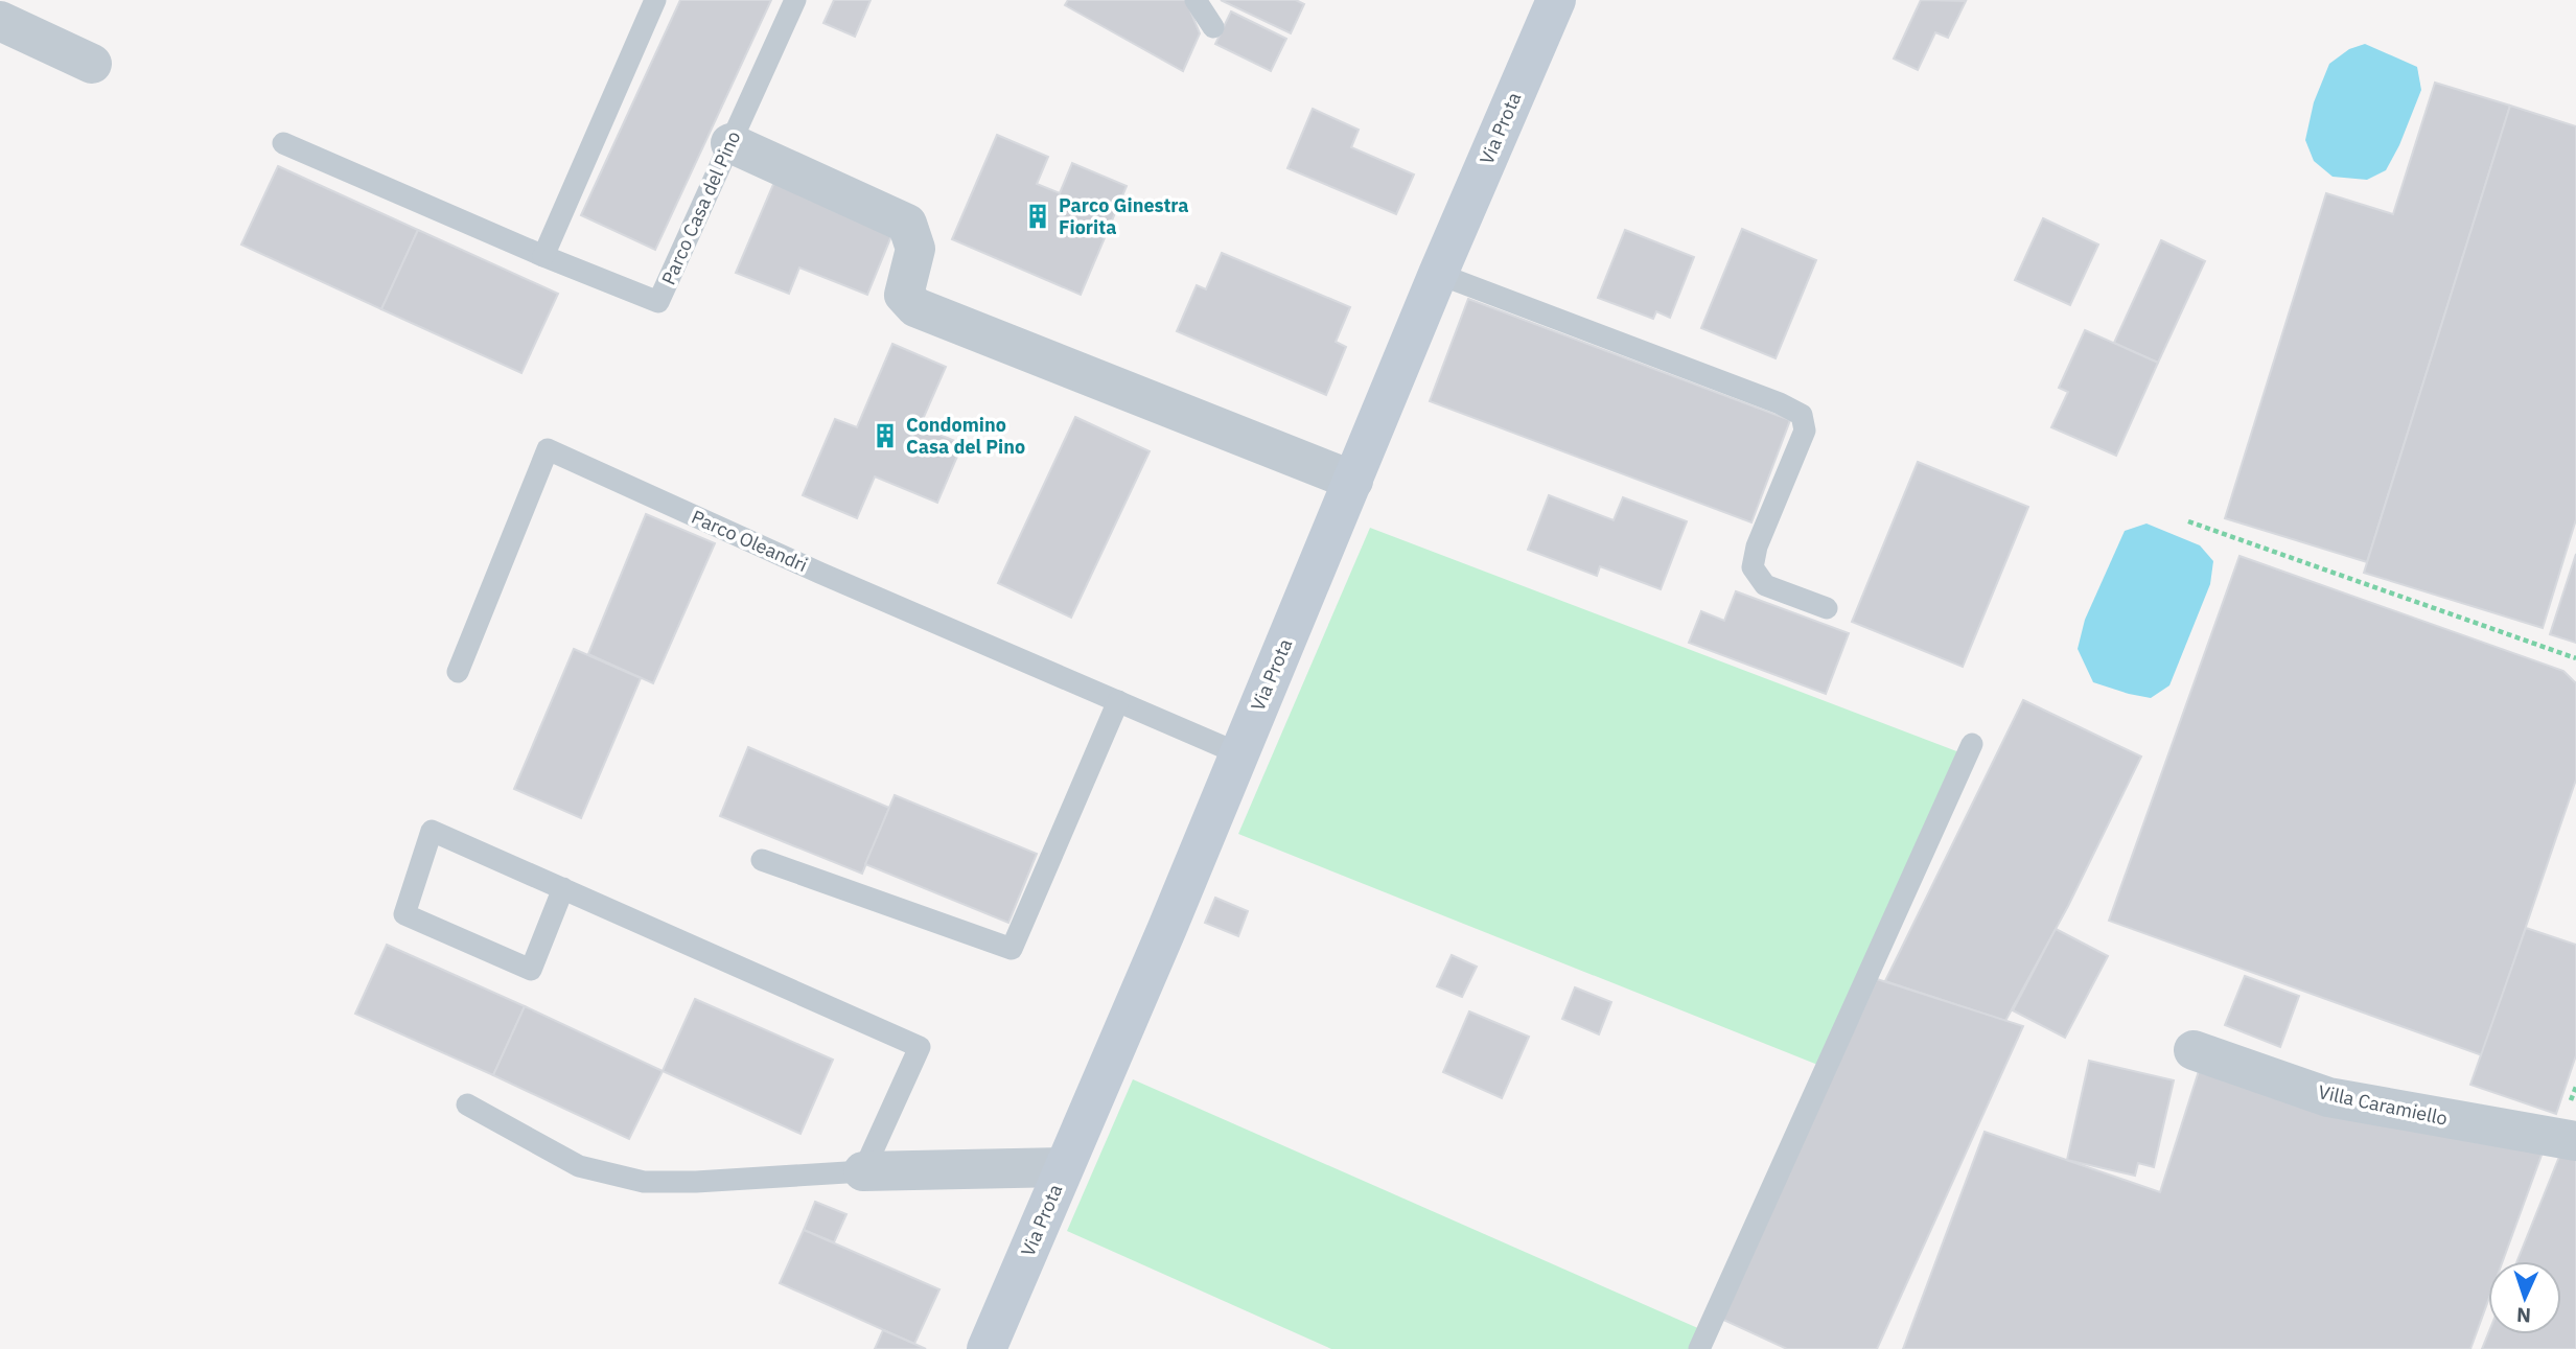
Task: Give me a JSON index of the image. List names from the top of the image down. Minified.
{"streets":{"street":["Via Prota","Villa Caramiello"],"lane":["Parco Casa del Pino","Parco Oleandri"]},"crossings":[["Via Prota","Parco Oleandri"]],"places":{"building":["Parco Ginestra Fiorita","Condomino Casa del Pino"]},"north":"bottom"}
